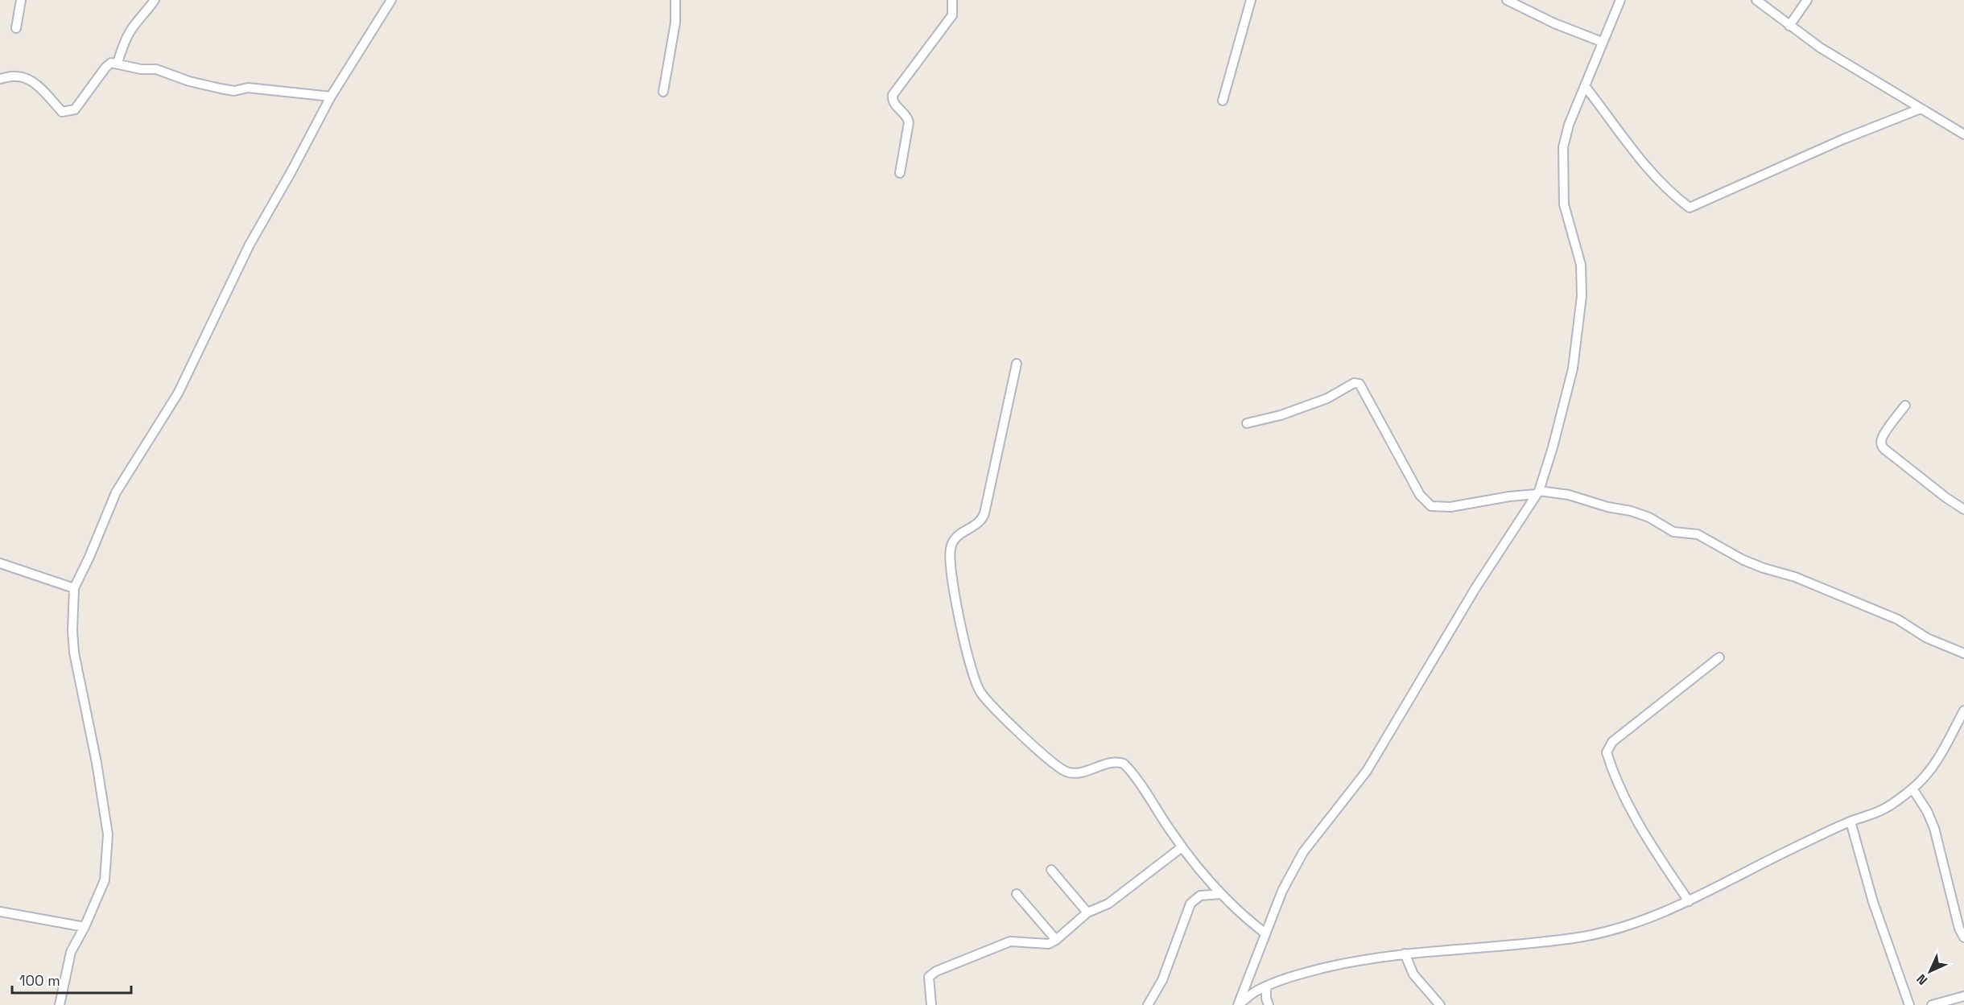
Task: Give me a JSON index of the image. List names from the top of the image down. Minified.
{"scale_bar":"100 m","north":"bottom left"}
